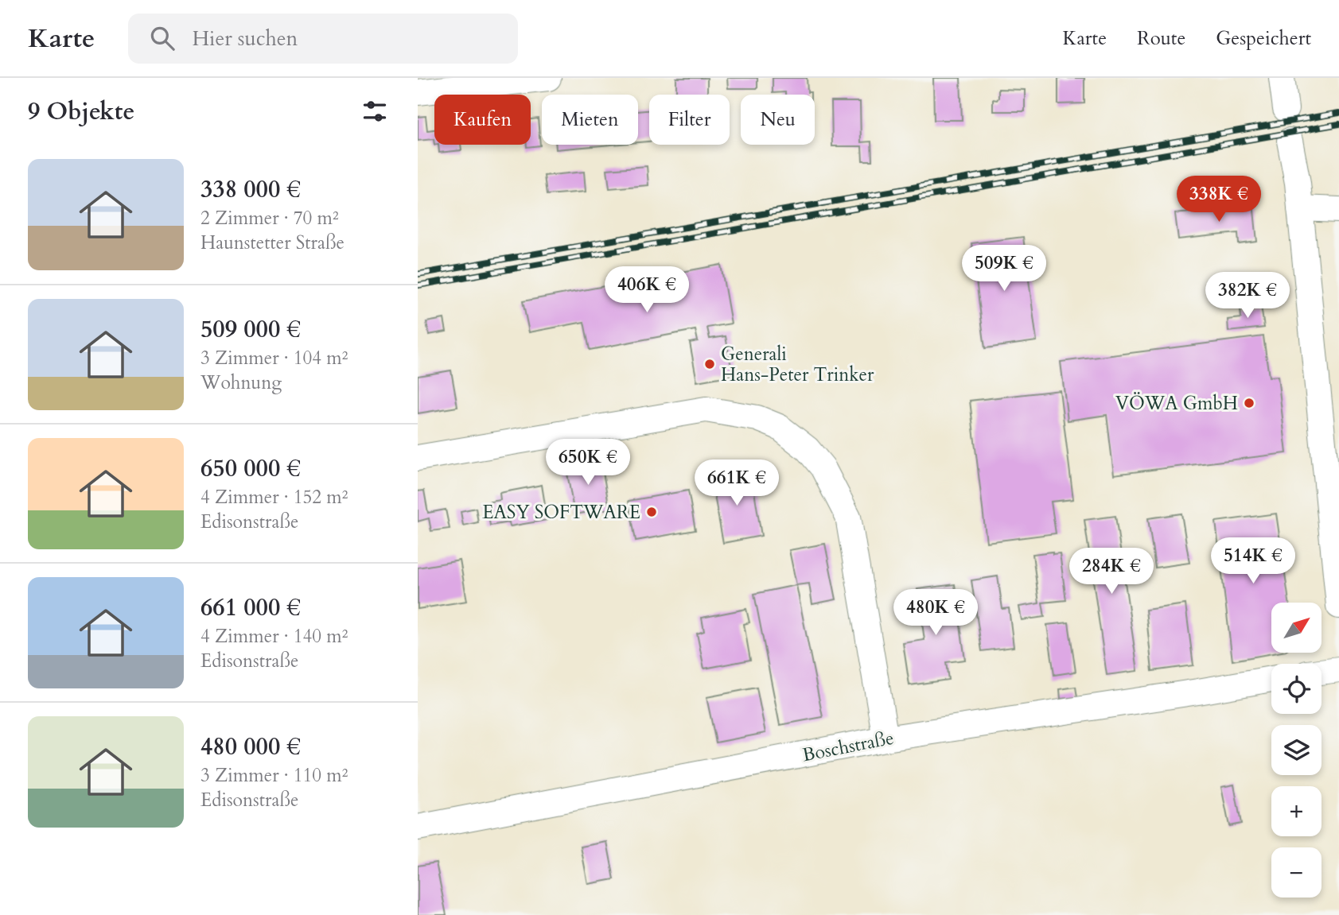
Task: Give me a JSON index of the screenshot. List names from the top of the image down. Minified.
{"streets":{"street":["Boschstraße"]},"places":["Generali Hans-Peter Trinker","VÖWA GmbH","EASY SOFTWARE"],"north":"top right","page":{"header":"Karte","search":"Hier suchen","nav":["Karte","Route","Gespeichert"],"heading":"9 Objekte","chip":["Kaufen","Mieten","Filter","Neu"],"list":[{"name":"338 000 €","note":"2 Zimmer · 70 m² · Haunstetter Straße"},{"name":"509 000 €","note":"3 Zimmer · 104 m² · Wohnung"},{"name":"650 000 €","note":"4 Zimmer · 152 m² · Edisonstraße"},{"name":"661 000 €","note":"4 Zimmer · 140 m² · Edisonstraße"},{"name":"480 000 €","note":"3 Zimmer · 110 m² · Edisonstraße"}],"price":["338K €","509K €","406K €","382K €","650K €","661K €","514K €","284K €","480K €"],"map_buttons":["+","−"]}}
